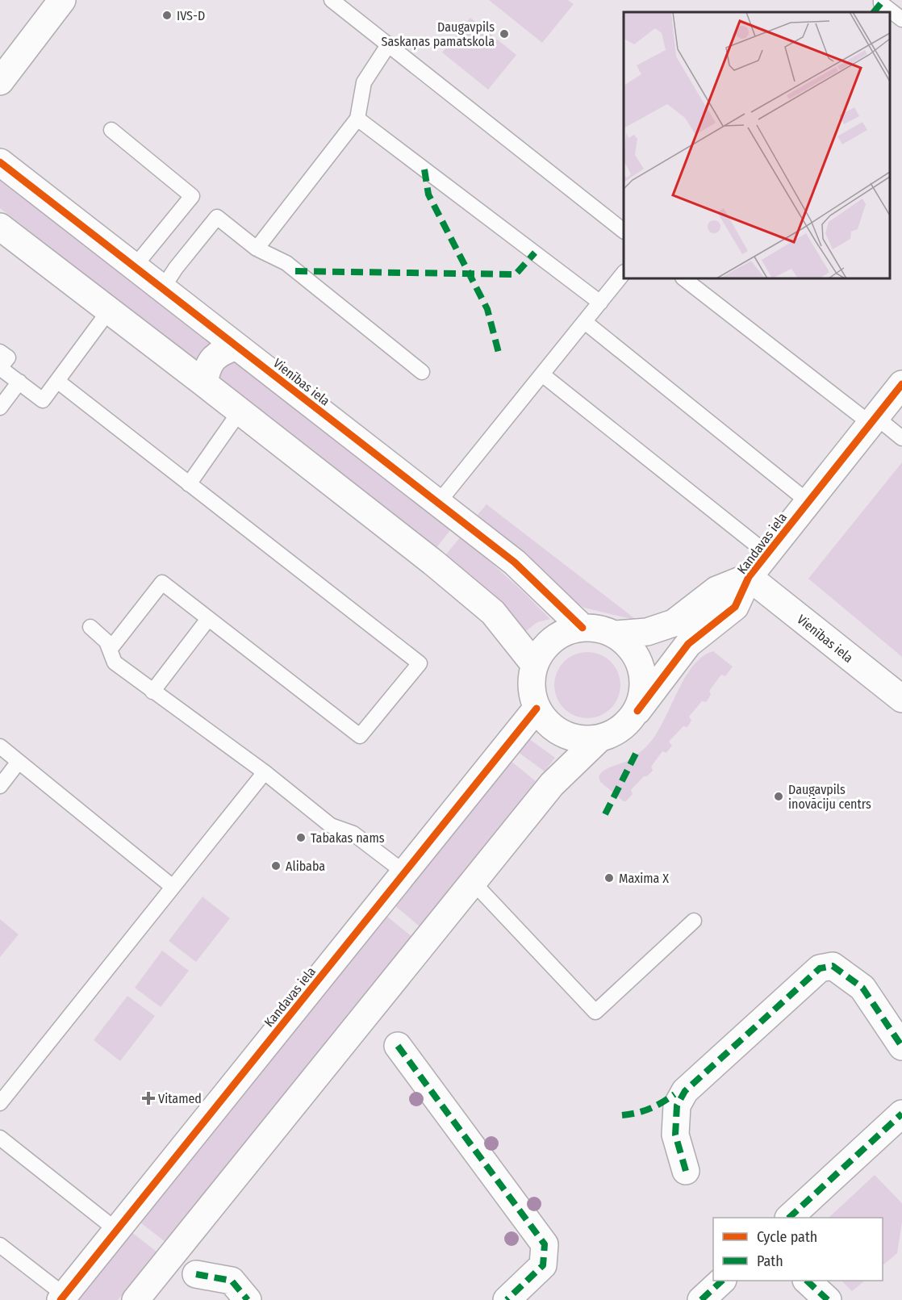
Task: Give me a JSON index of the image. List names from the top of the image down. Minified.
{"streets":{"street":["Vienības iela","Kandavas iela"]},"crossings":[["Vienības iela","Kandavas iela"]],"places":{"other":["IVS-D","Daugavpils Saskaņas pamatskola","Daugavpils inovāciju centrs","Tabakas nams","Alibaba","Maxima X"],"health":["Vitamed"]},"legend":["Cycle path","Path"]}
